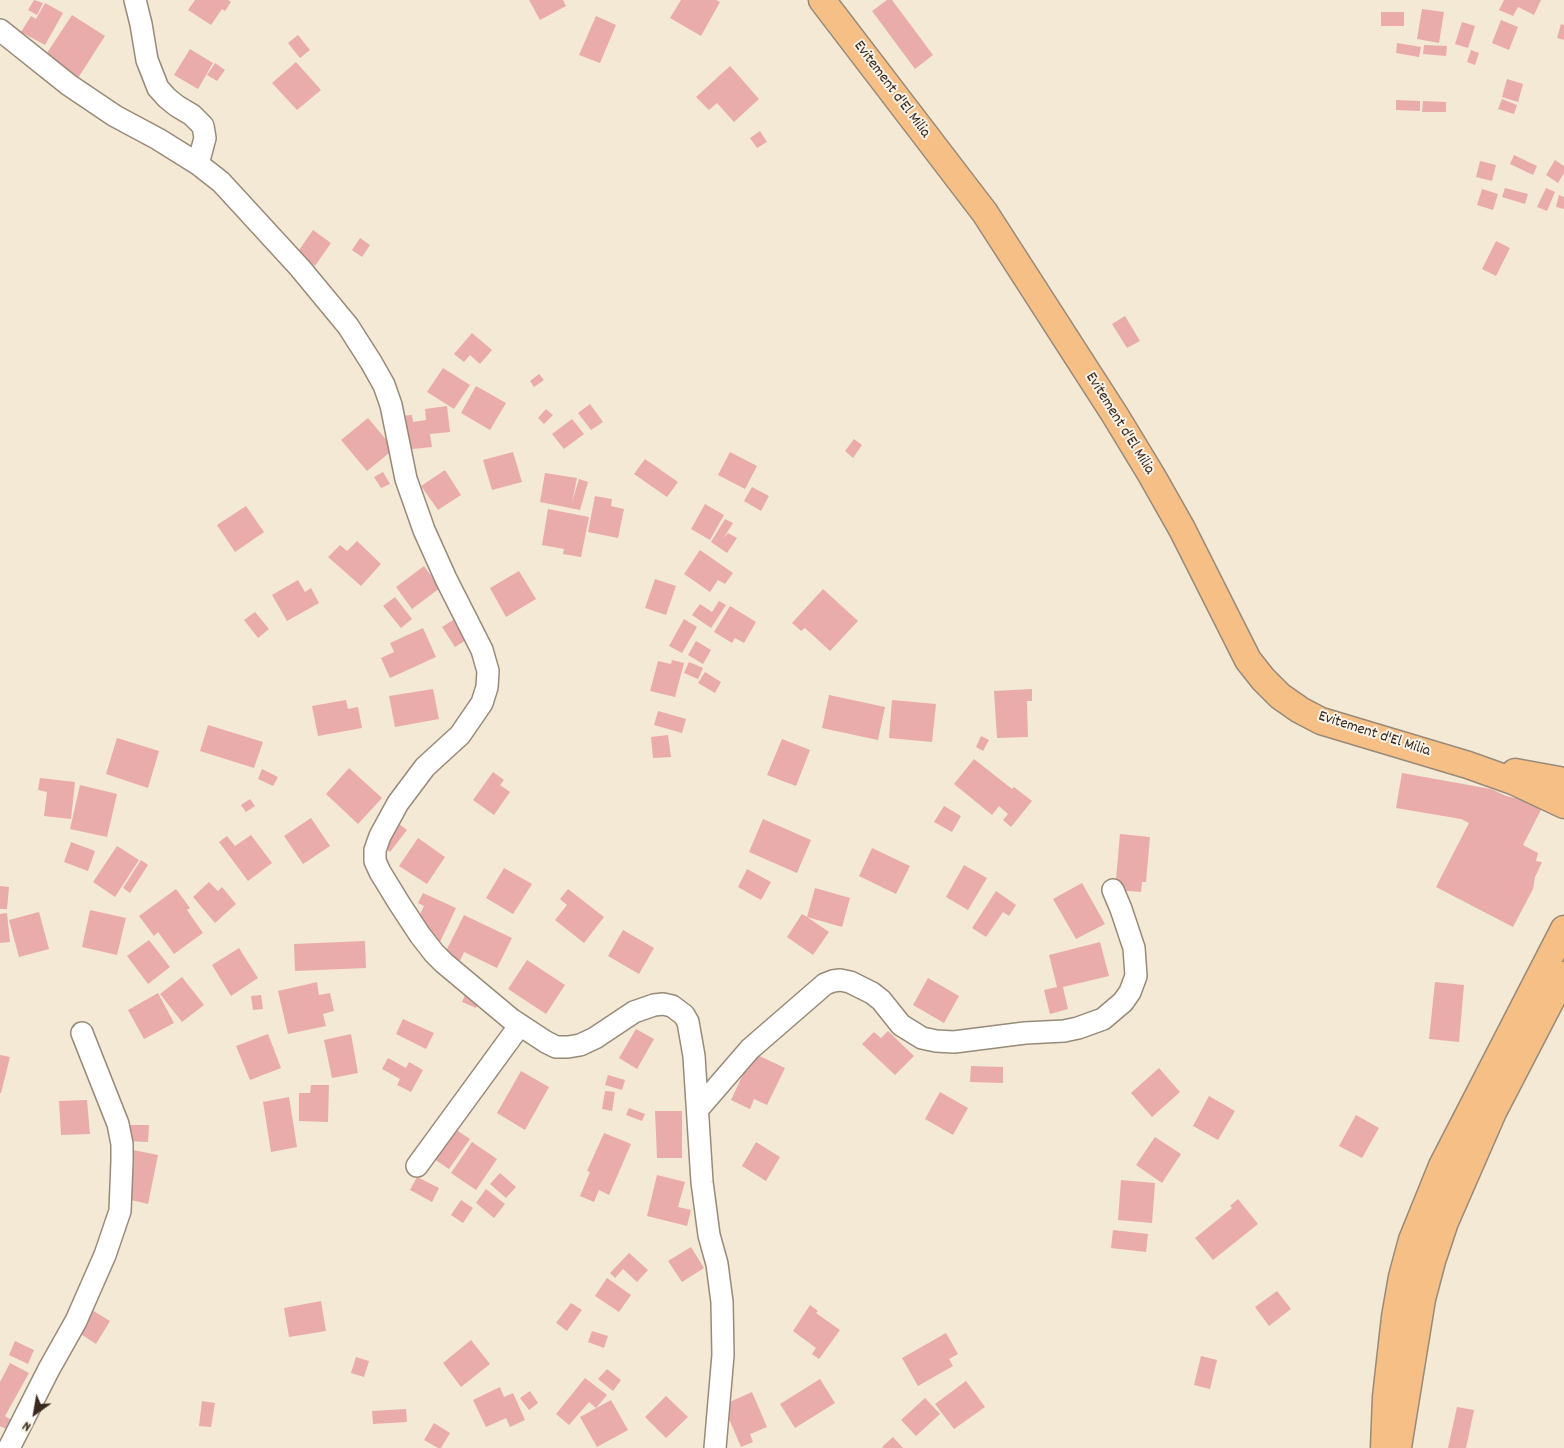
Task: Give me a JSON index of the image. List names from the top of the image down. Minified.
{"streets":{"main road":["Evitement d'El Milia"]},"north":"bottom left"}
